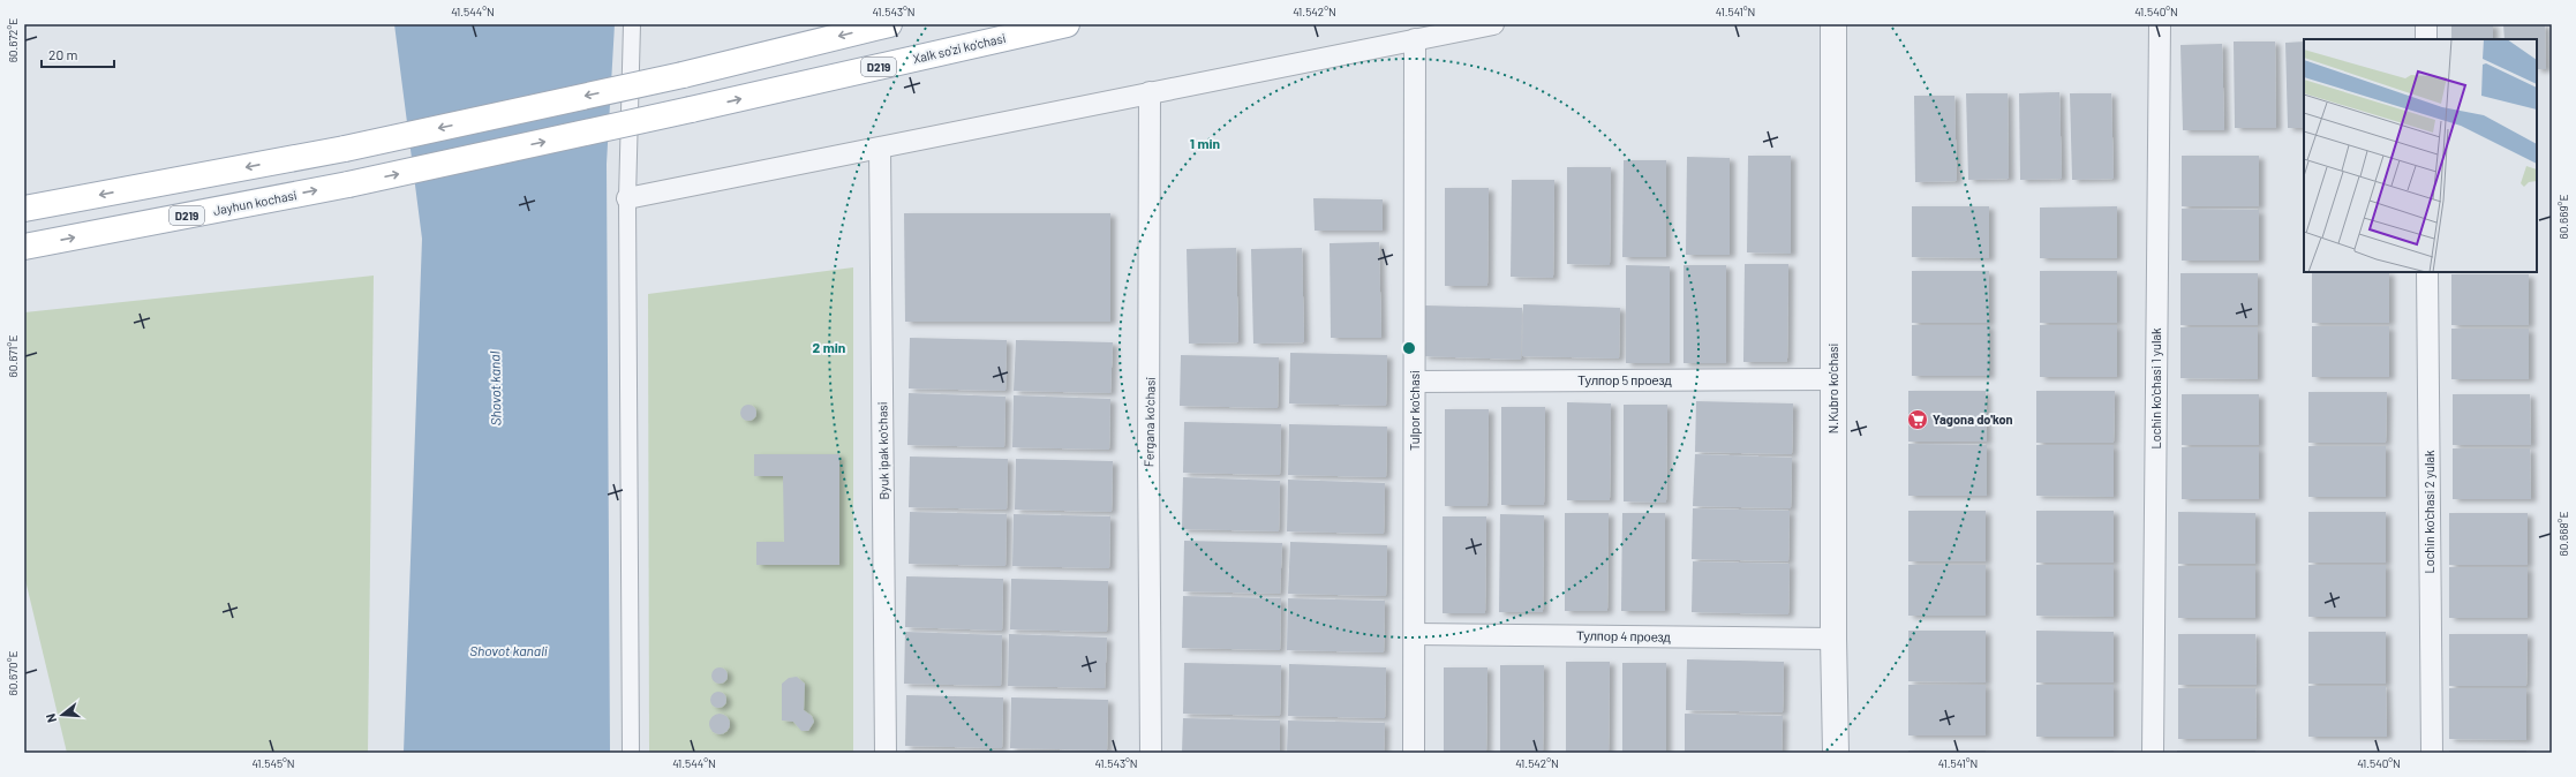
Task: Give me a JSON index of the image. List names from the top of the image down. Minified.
{"streets":{"main road":["Xalk so'zi ko'chasi","D219","Jayhun kochasi"],"street":["Тулпор 5 проезд","N.Kubro ko'chasi","Lochin ko'chasi 1 yulak","Tulpor ko'chasi","Fergana ko'chasi","Byuk ipak ko'chasi","Lochin ko'chasi 2 yulak","Тулпор 4 проезд"]},"crossings":[["Xalk so'zi ko'chasi","Jayhun kochasi"],["Тулпор 5 проезд","N.Kubro ko'chasi"],["Тулпор 5 проезд","Tulpor ko'chasi"],["N.Kubro ko'chasi","Тулпор 4 проезд"],["Tulpor ko'chasi","Тулпор 4 проезд"]],"water":["Shovot kanal","Shovot kanali"],"places":{"supermarket":["Yagona do'kon"]},"scale_bar":"20 m","north":"left","coordinates":["41.544°N","41.543°N","41.542°N","41.541°N","41.540°N","60.672°E","60.669°E","60.671°E","60.668°E","60.670°E","41.545°N"],"rings":["1 min","2 min"]}
